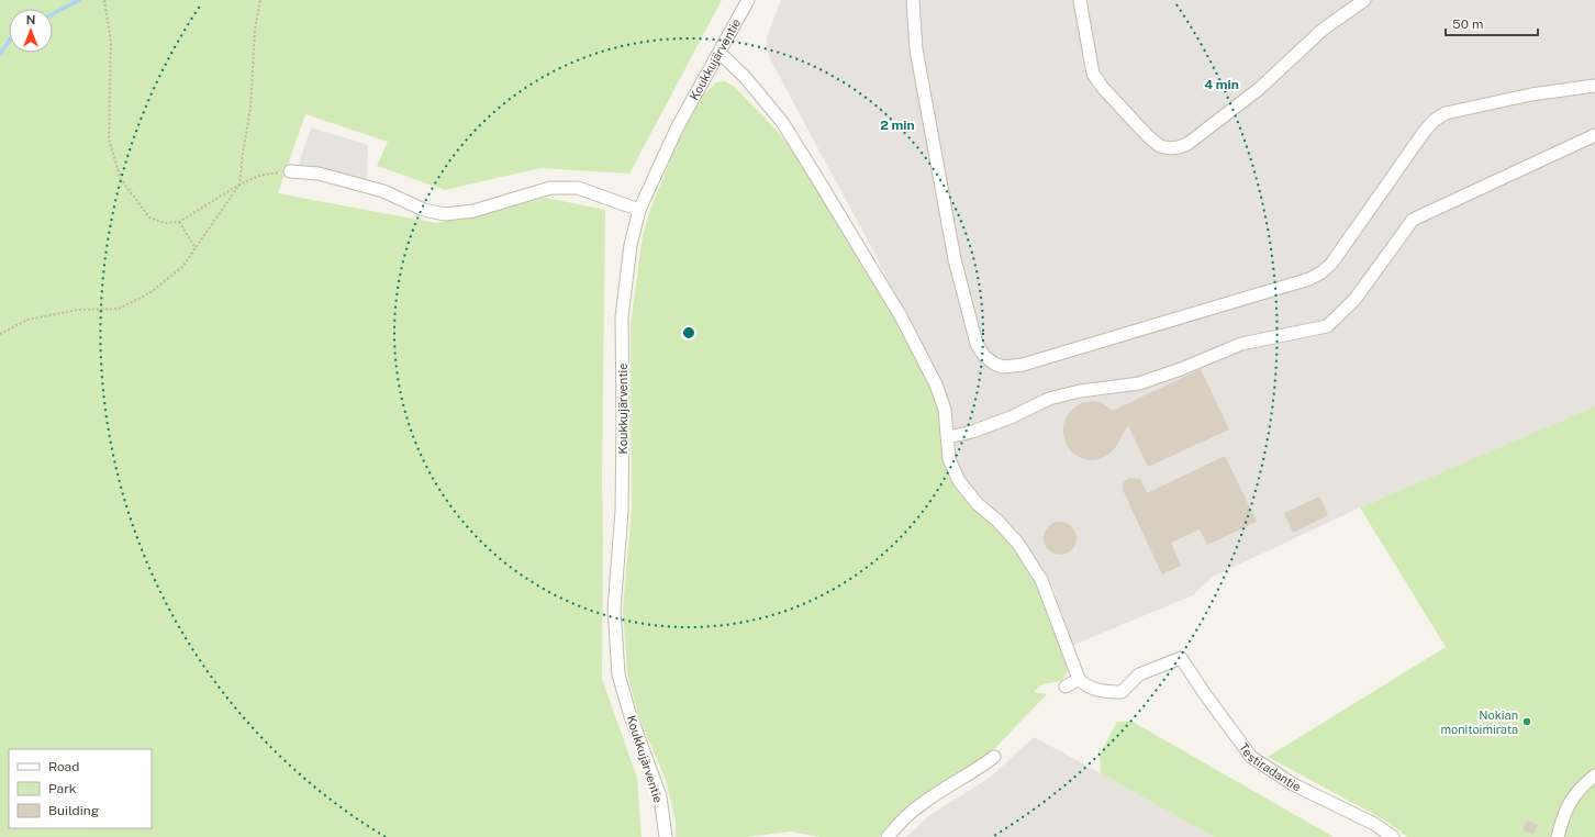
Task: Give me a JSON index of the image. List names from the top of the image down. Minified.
{"streets":{"street":["Koukkujärventie","Testiradantie"]},"places":["Nokian monitoimirata"],"legend":["Road","Park","Building"],"scale_bar":"50 m","north":"top","rings":["4 min","2 min"]}
